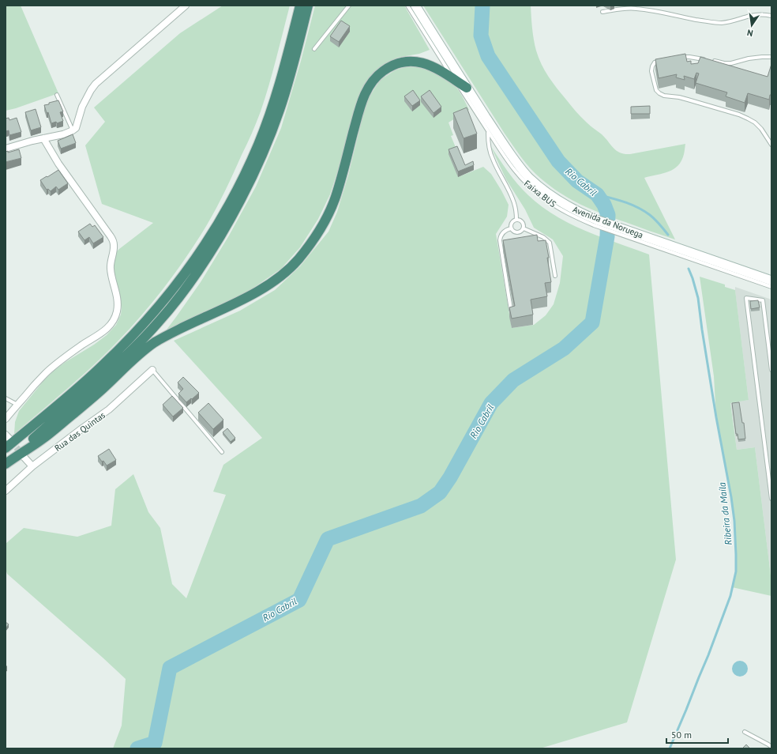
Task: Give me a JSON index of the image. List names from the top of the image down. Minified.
{"streets":{"main road":["Avenida da Noruega"],"street":["Rua das Quintas"],"lane":["Faixa BUS"]},"crossings":[["Faixa BUS","Avenida da Noruega"]],"water":["Rio Cabril","Ribeira da Maíla"],"scale_bar":"50 m","north":"bottom"}
